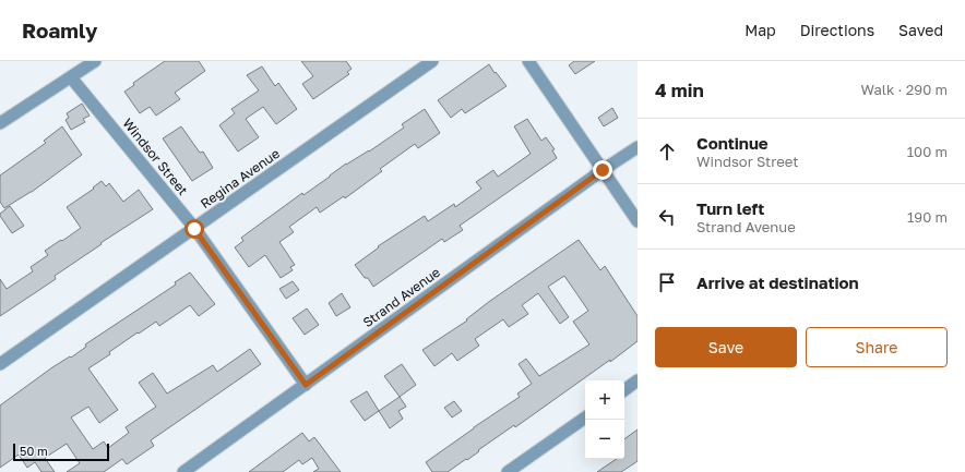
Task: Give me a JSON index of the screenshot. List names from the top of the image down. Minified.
{"streets":{"street":["Windsor Street","Regina Avenue","Strand Avenue"]},"crossings":[["Windsor Street","Regina Avenue"],["Windsor Street","Strand Avenue"]],"scale_bar":"50 m","page":{"header":"Roamly","nav":["Map","Directions","Saved"],"heading":["4 min","Walk · 290 m"],"list":[["Continue","Windsor Street","100 m"],["Turn left","Strand Avenue","190 m"],"Arrive at destination"],"buttons":["Save","Share"],"map_buttons":["+","−"],"scale":"50 m"}}
